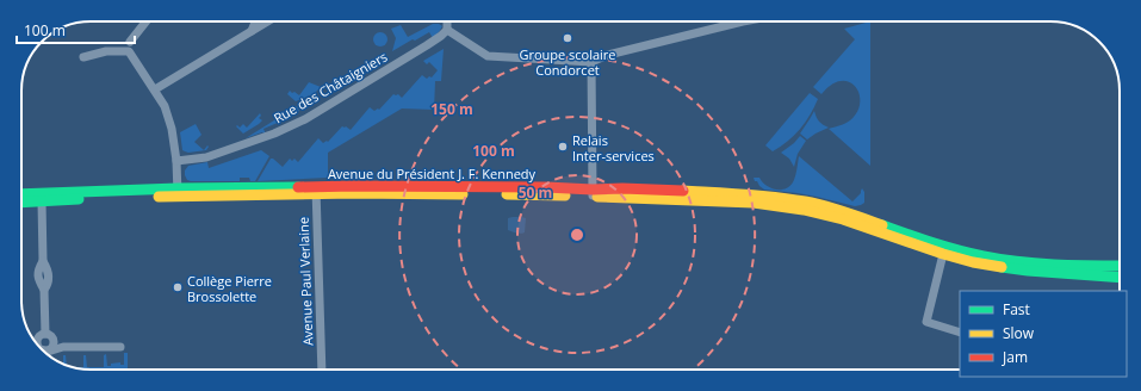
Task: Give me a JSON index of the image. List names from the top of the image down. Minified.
{"streets":{"main road":["Avenue du Président J. F. Kennedy"],"street":["Rue des Châtaigniers","Avenue Paul Verlaine"]},"crossings":[["Avenue du Président J. F. Kennedy","Avenue Paul Verlaine"]],"places":["Groupe scolaire Condorcet","Relais Inter-services","Collège Pierre Brossolette"],"legend":["Fast","Slow","Jam"],"scale_bar":"100 m","rings":["150 m","100 m","50 m"]}
